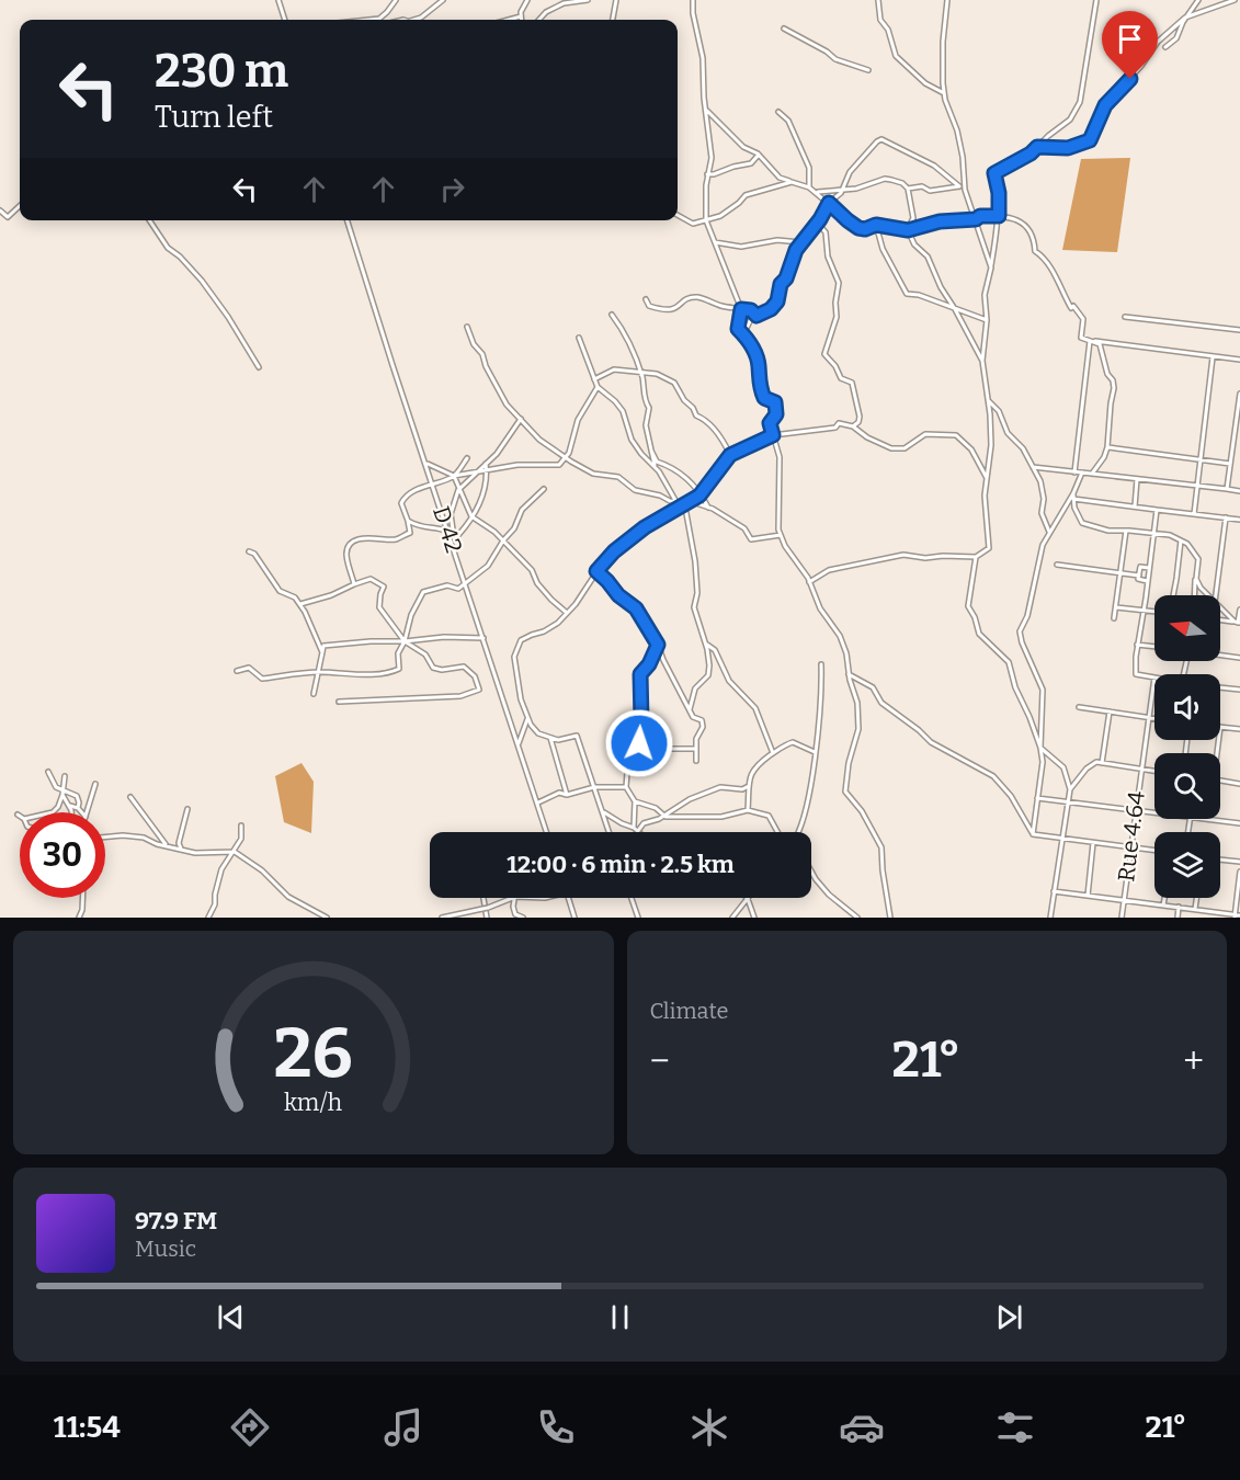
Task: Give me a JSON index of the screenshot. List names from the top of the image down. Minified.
{"streets":{"street":["D 42","Rue 4.64"]},"north":"left","page":{"turn":["230 m","Turn left"],"limit":"30","trip":"12:00 · 6 min · 2.5 km","tile":"Climate","heat":["−","21°","+"],"song":["97.9 FM","Music"],"tabs":["11:54","21°"],"gauge":["26","km/h"]}}
